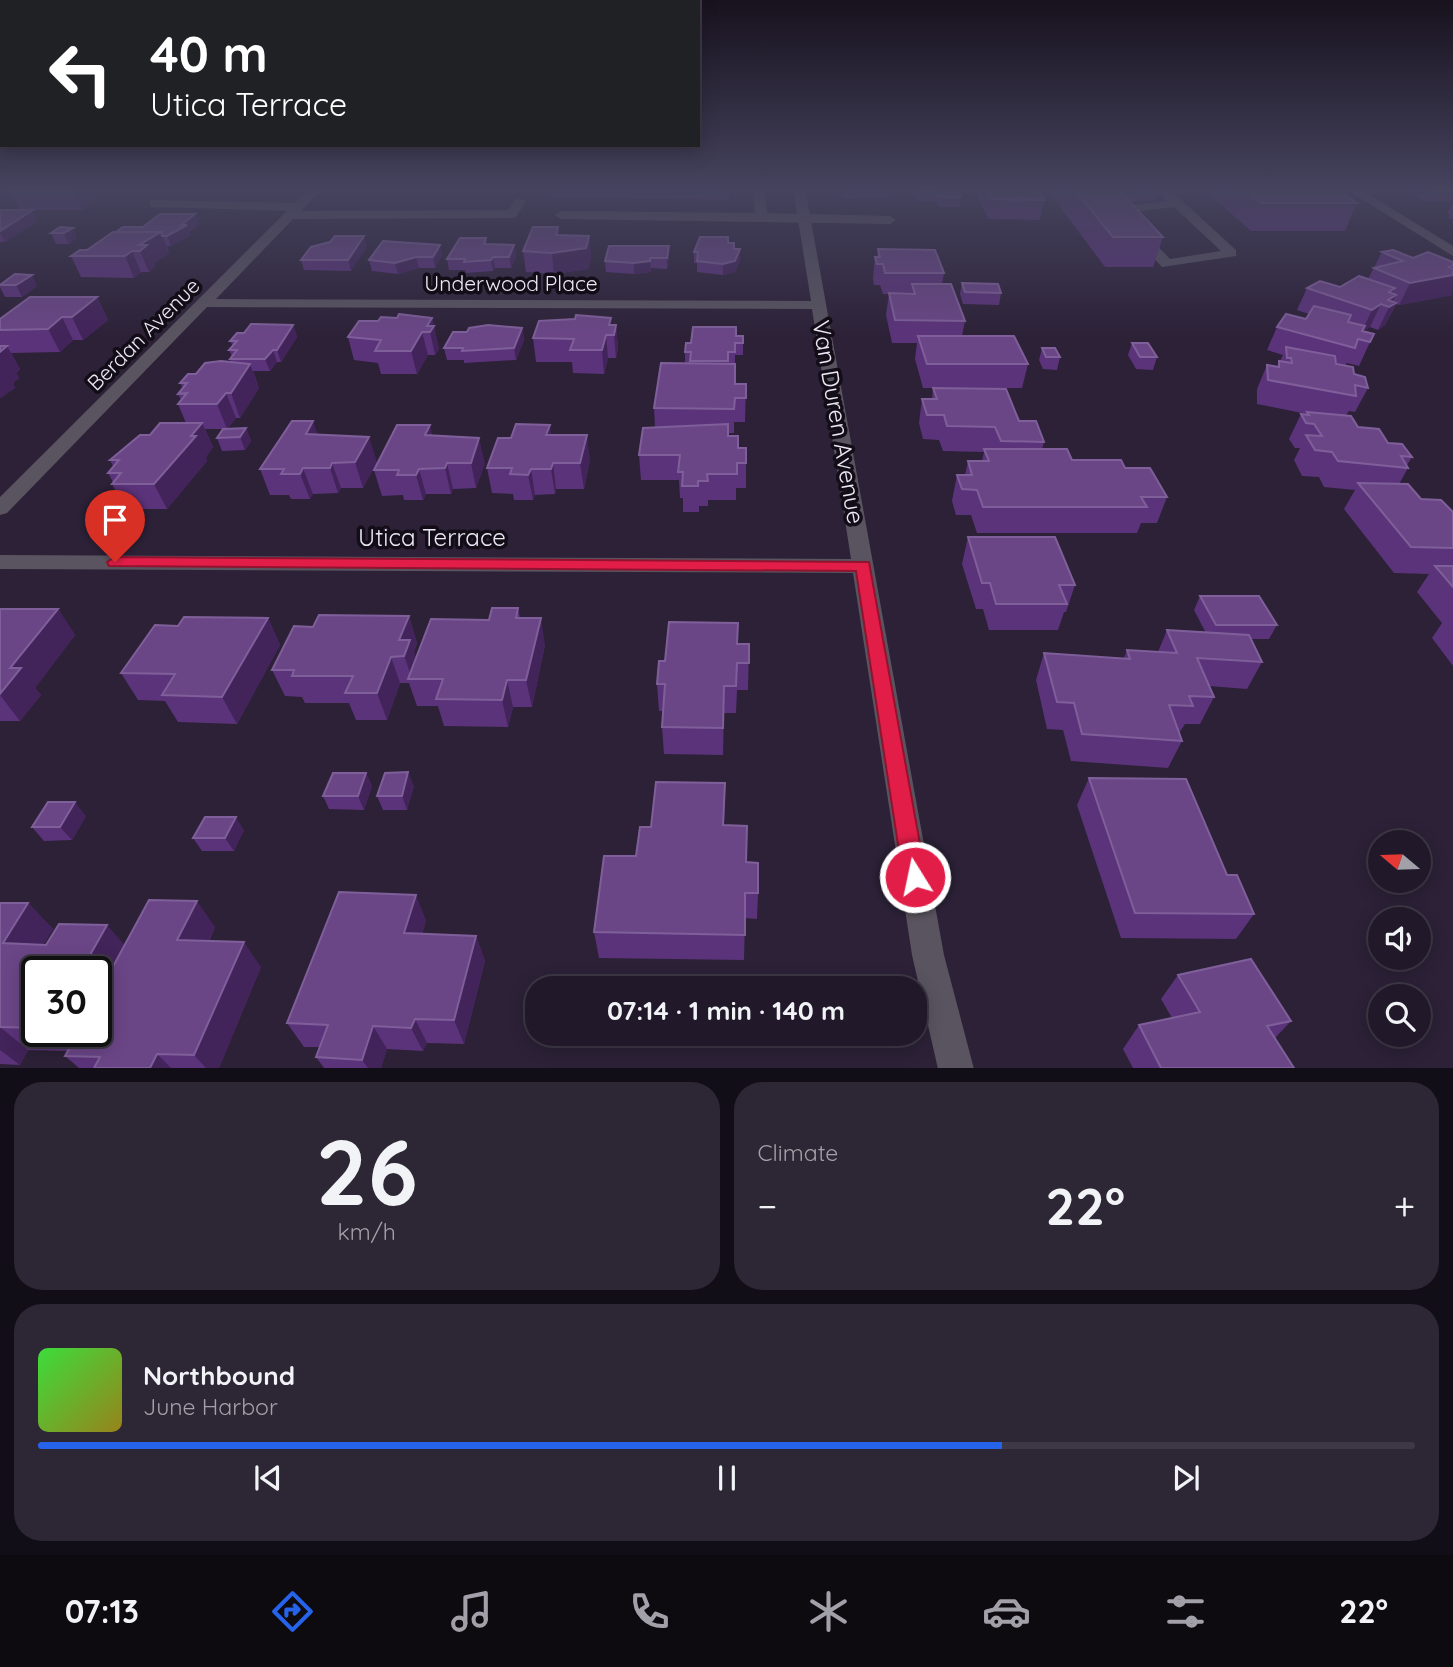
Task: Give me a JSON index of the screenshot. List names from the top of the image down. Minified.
{"streets":{"street":["Underwood Place","Berdan Avenue","Van Duren Avenue","Utica Terrace"]},"crossings":[["Underwood Place","Berdan Avenue"],["Underwood Place","Van Duren Avenue"],["Van Duren Avenue","Utica Terrace"]],"north":"left","page":{"turn":["40 m","Utica Terrace"],"limit":"30","trip":"07:14 · 1 min · 140 m","tile":[["26","km/h"],"Climate"],"heat":["−","22°","+"],"song":["Northbound","June Harbor"],"tabs":["07:13","22°"]}}
